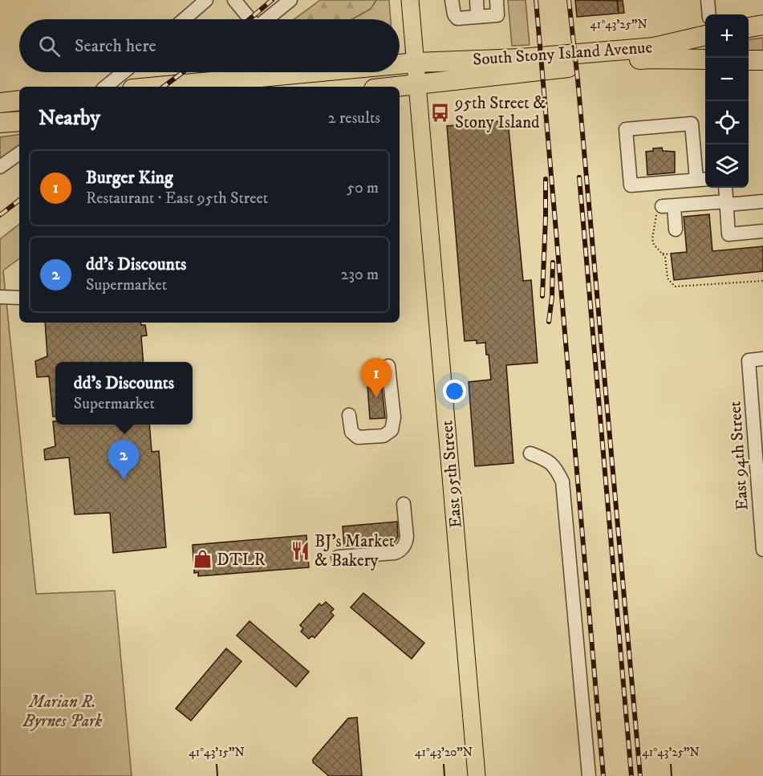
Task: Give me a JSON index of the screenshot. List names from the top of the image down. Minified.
{"streets":{"highway":["South Stony Island Avenue"],"main road":["East 95th Street"],"street":["East 94th Street"]},"crossings":[["South Stony Island Avenue","East 95th Street"]],"parks":["Marian R. Byrnes Park"],"places":{"bus stop":["95th Street & Stony Island"],"restaurant":["BJ's Market & Bakery"],"shop":["DTLR"]},"page":{"map_buttons":["+","−"],"search":"Search here","heading":["Nearby","2 results"],"list":[{"mark":"1","name":"Burger King","note":"Restaurant · East 95th Street","value":"50 m"},{"mark":"2","name":"dd's Discounts","note":"Supermarket","value":"230 m"}],"pins":["1","2"],"popup":["dd's Discounts","Supermarket"]},"coordinates":["41°43'25\"N","41°43'15\"N","41°43'20\"N"]}
